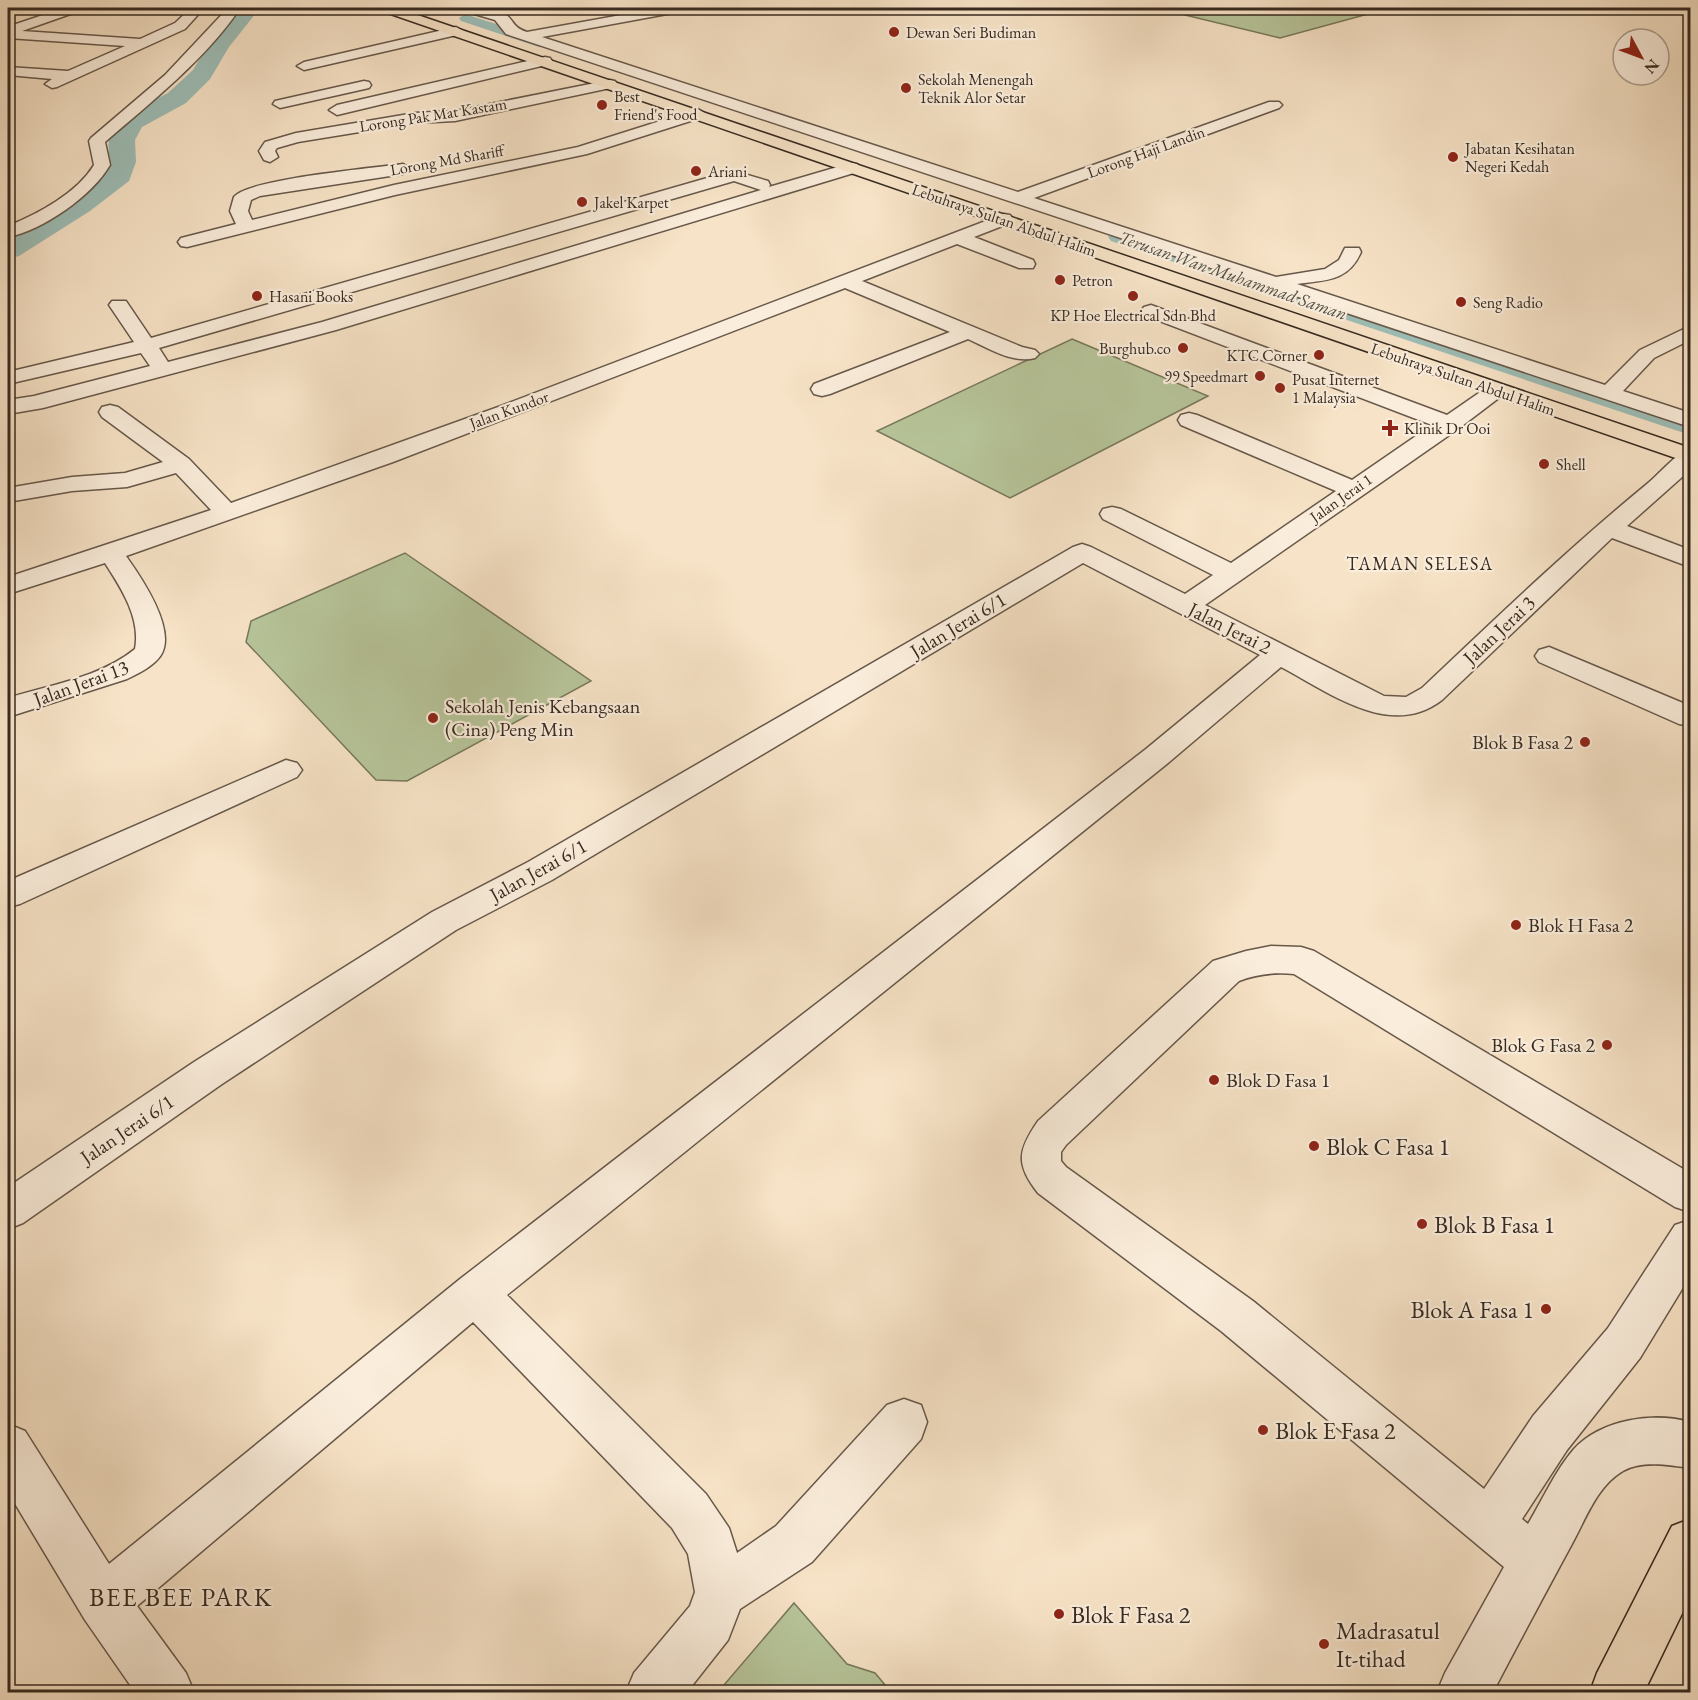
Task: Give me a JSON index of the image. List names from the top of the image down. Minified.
{"streets":{"main road":["Lebuhraya Sultan Abdul Halim"],"street":["Lorong Pak Mat Kastam","Lorong Haji Landin","Lorong Md Shariff","Jalan Kundor","Jalan Jerai 1","Jalan Jerai 6/1","Jalan Jerai 2","Jalan Jerai 3","Jalan Jerai 13"]},"crossings":[["Lorong Pak Mat Kastam","Lebuhraya Sultan Abdul Halim"],["Lebuhraya Sultan Abdul Halim","Jalan Kundor"],["Lebuhraya Sultan Abdul Halim","Jalan Jerai 1"],["Lebuhraya Sultan Abdul Halim","Jalan Jerai 3"],["Jalan Kundor","Jalan Jerai 13"],["Jalan Jerai 1","Jalan Jerai 2"],["Jalan Jerai 6/1","Jalan Jerai 2"],["Jalan Jerai 2","Jalan Jerai 3"]],"districts":["TAMAN SELESA","BEE BEE PARK"],"water":["Terusan Wan Muhammad Saman"],"places":{"other":["Dewan Seri Budiman","Sekolah Menengah Teknik Alor Setar","Best Friend's Food","Jabatan Kesihatan Negeri Kedah","Ariani","Jakel Karpet","Petron","Hasani Books","KP Hoe Electrical Sdn Bhd","Seng Radio","Burghub.co","KTC Corner","99 Speedmart","Pusat Internet 1 Malaysia","Shell","Sekolah Jenis Kebangsaan (Cina) Peng Min","Blok B Fasa 2","Blok H Fasa 2","Blok G Fasa 2","Blok D Fasa 1","Blok C Fasa 1","Blok B Fasa 1","Blok A Fasa 1","Blok E Fasa 2","Blok F Fasa 2","Madrasatul It-tihad"],"health":["Klinik Dr Ooi"]},"north":"bottom right"}
